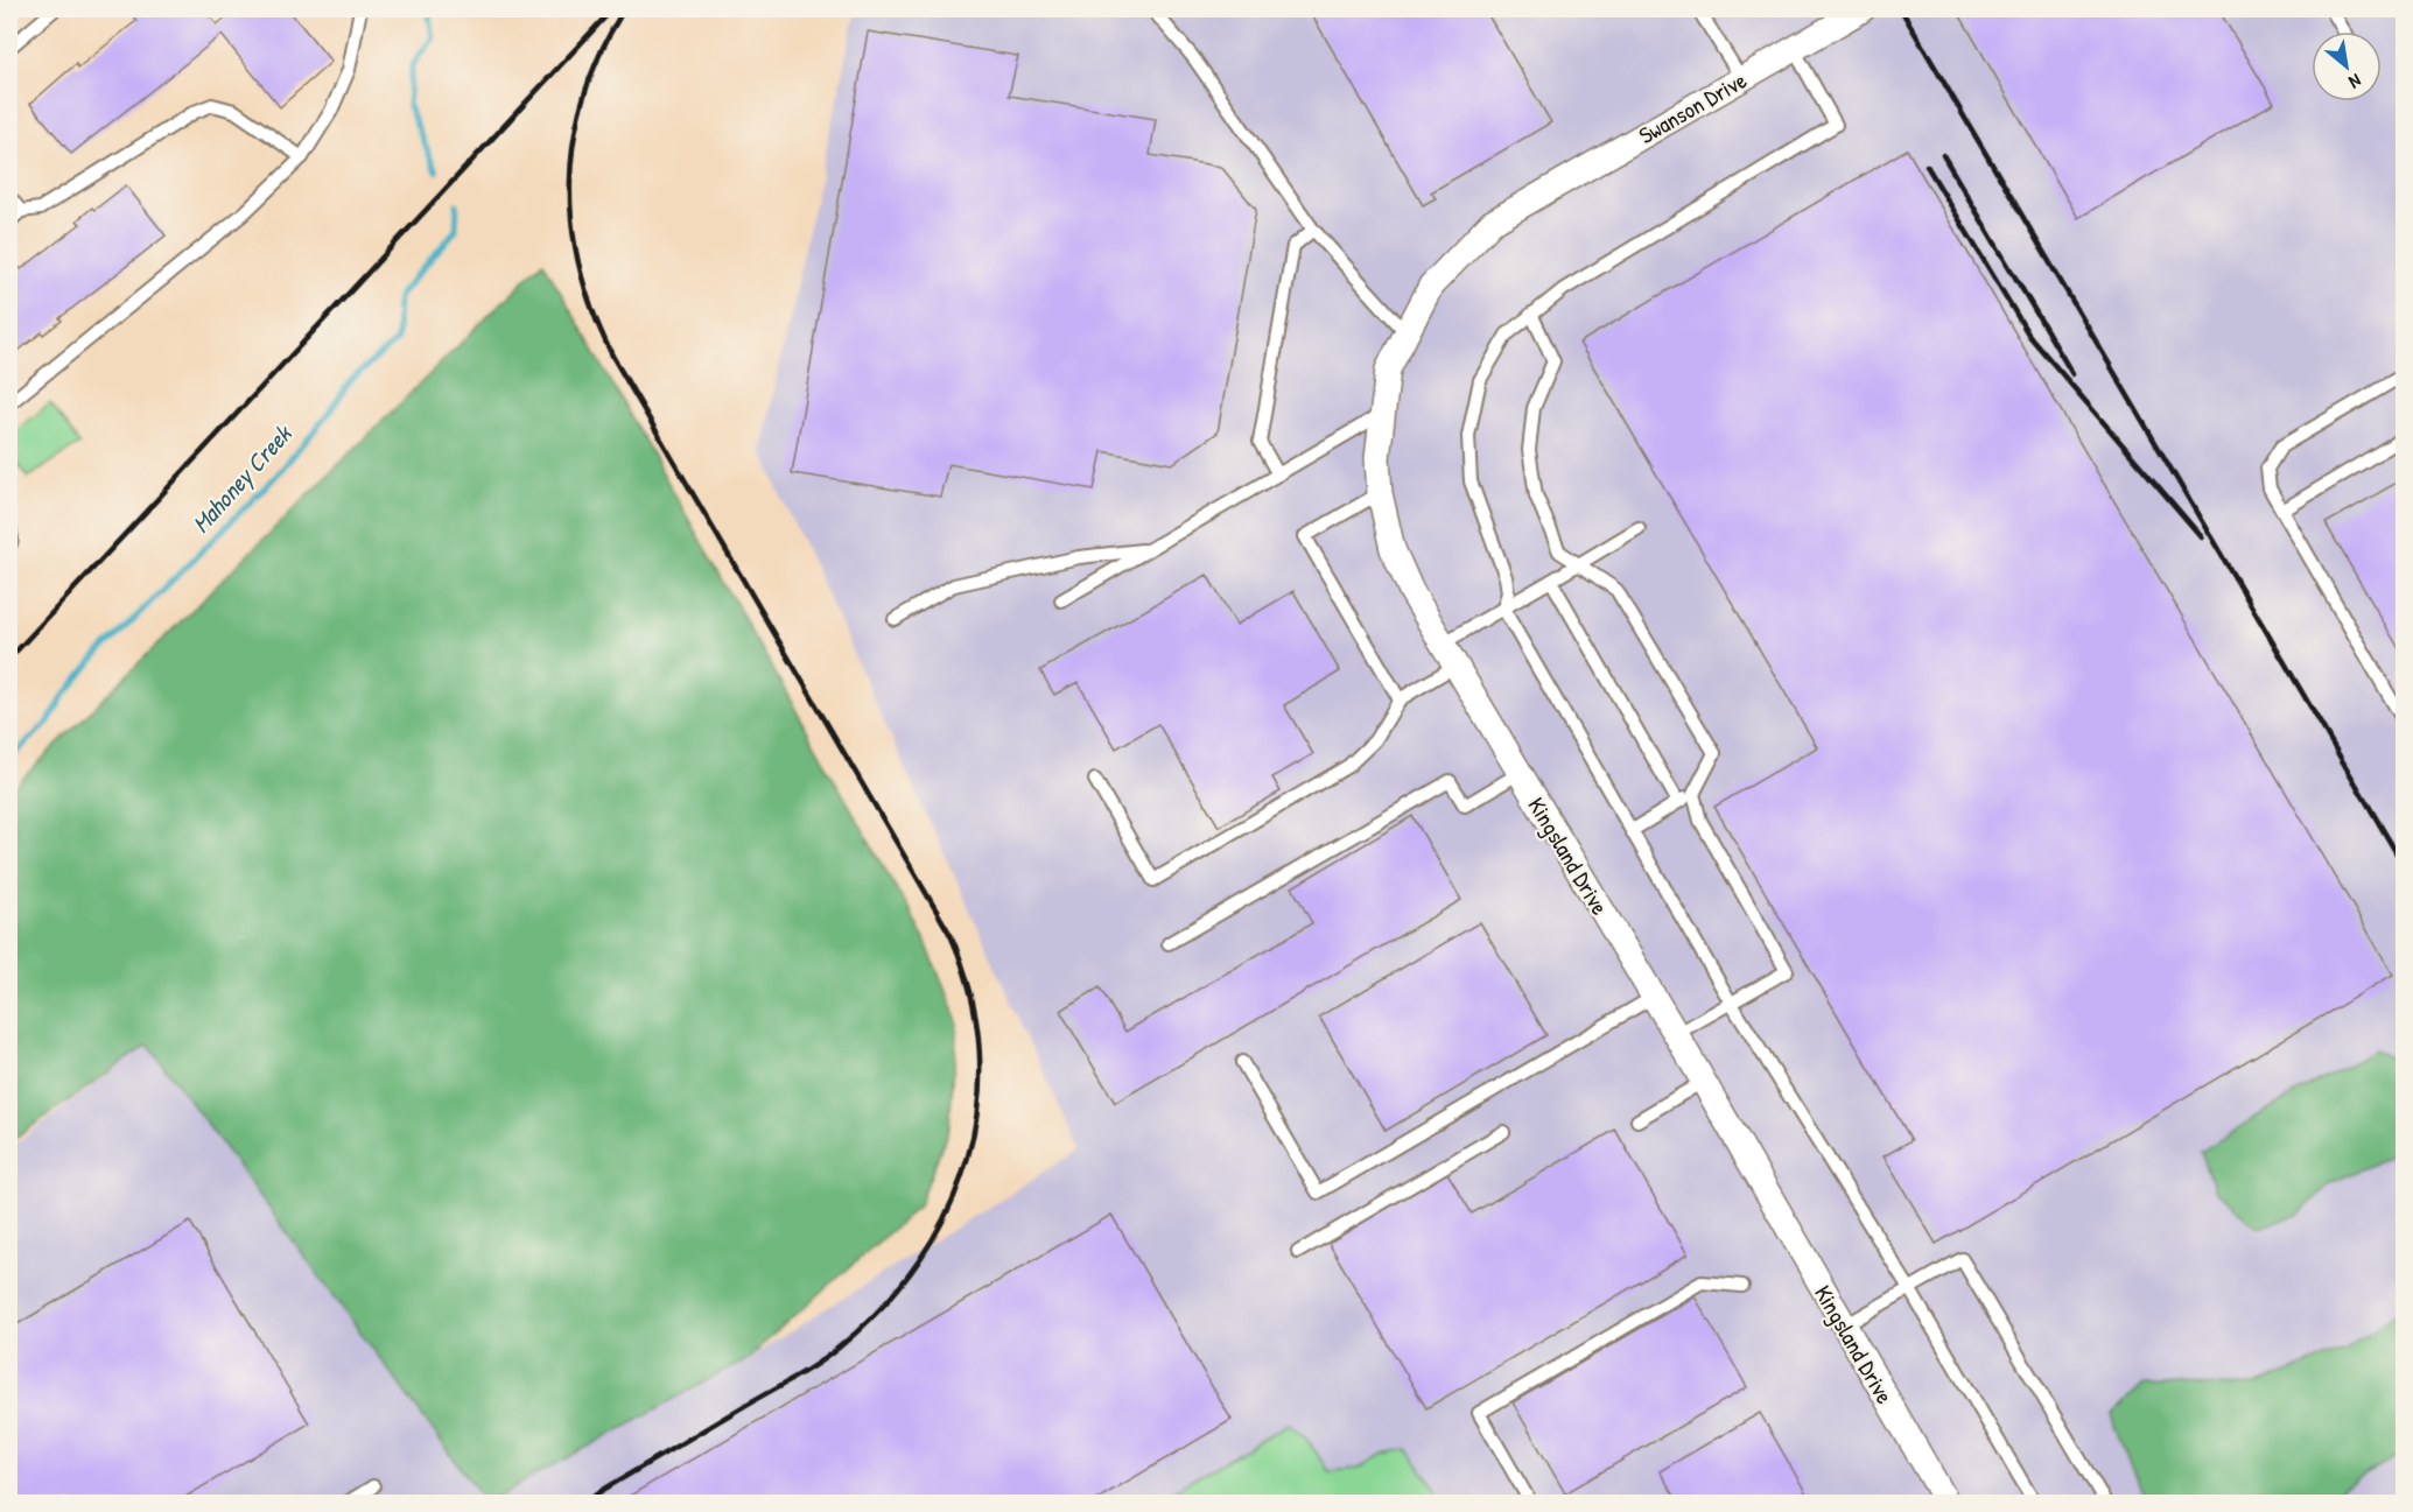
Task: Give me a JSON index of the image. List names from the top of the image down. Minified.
{"streets":{"street":["Swanson Drive","Kingsland Drive"]},"crossings":[["Swanson Drive","Kingsland Drive"]],"water":["Mahoney Creek"],"north":"bottom right"}
